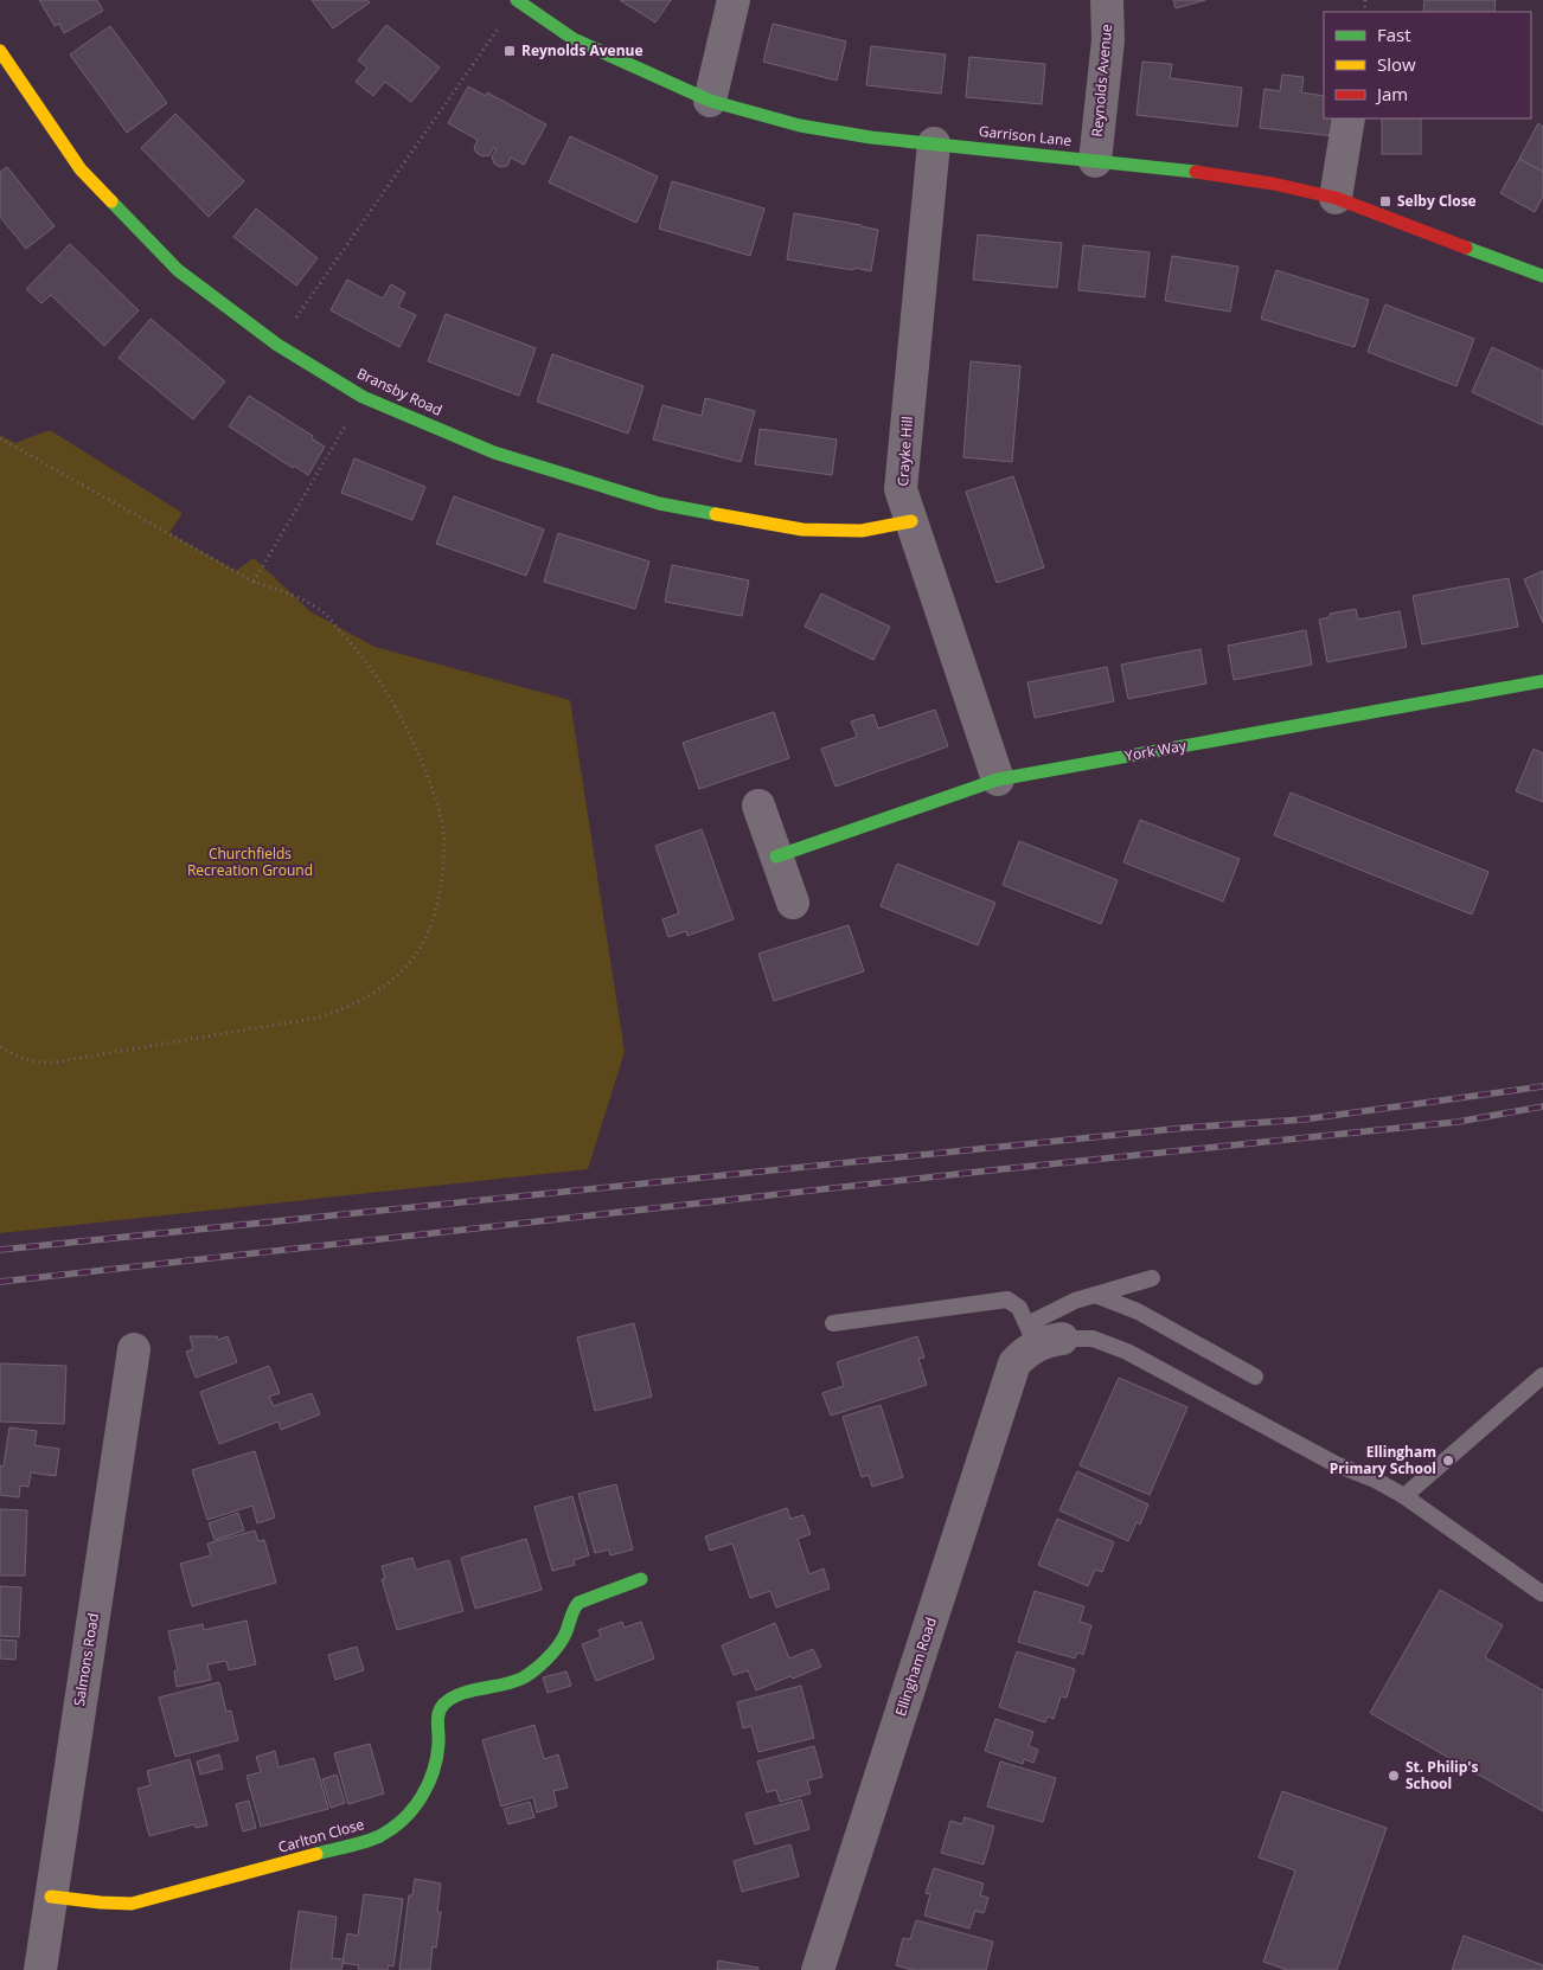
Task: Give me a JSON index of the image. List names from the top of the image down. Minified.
{"streets":{"street":["Reynolds Avenue","Garrison Lane","Bransby Road","Crayke Hill","York Way","Salmons Road","Ellingham Road","Carlton Close"]},"crossings":[["Reynolds Avenue","Garrison Lane"],["Garrison Lane","Crayke Hill"],["Bransby Road","Crayke Hill"],["Crayke Hill","York Way"],["Salmons Road","Carlton Close"]],"parks":["Churchfields Recreation Ground"],"places":{"transit":["Reynolds Avenue","Selby Close"],"other":["Ellingham Primary School","St. Philip's School"]},"legend":["Fast","Slow","Jam"]}
